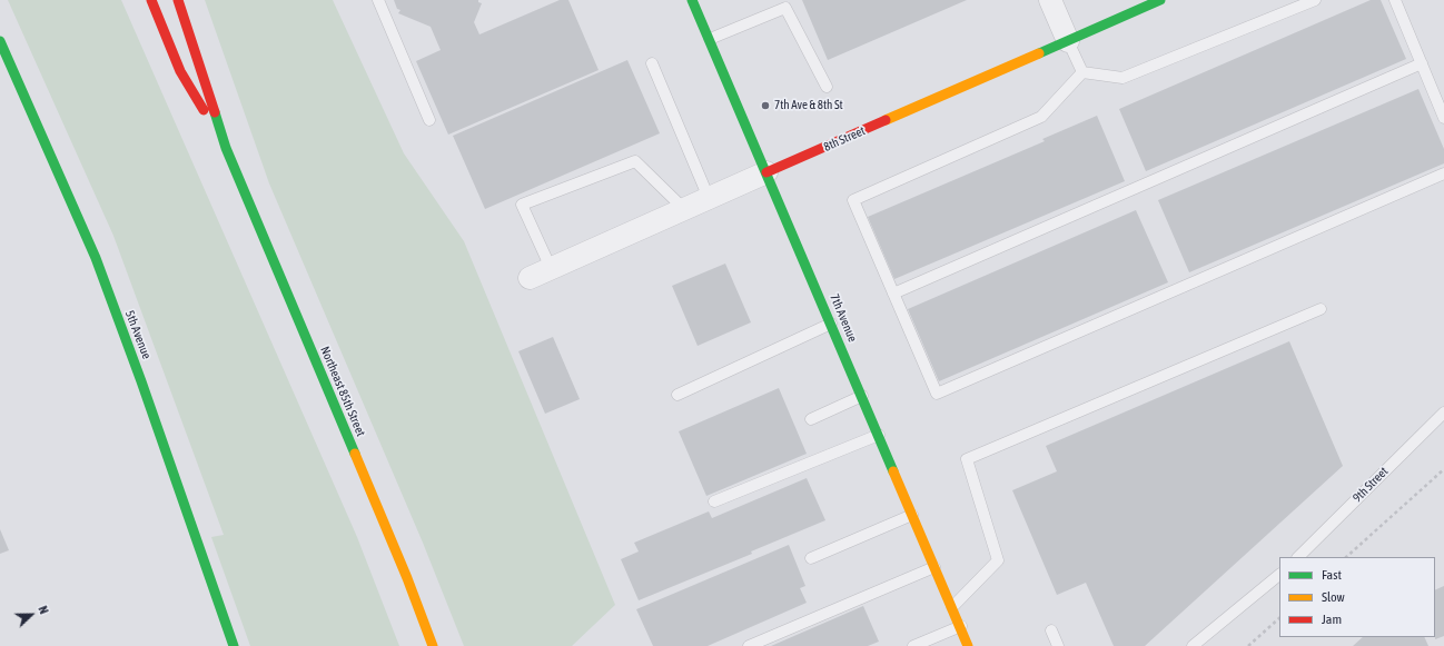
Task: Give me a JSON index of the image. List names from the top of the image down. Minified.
{"streets":{"street":["8th Street","7th Avenue","5th Avenue","Northeast 85th Street"],"lane":["9th Street"]},"crossings":[["8th Street","7th Avenue"]],"places":["7th Ave & 8th St"],"legend":["Fast","Slow","Jam"],"north":"right"}
